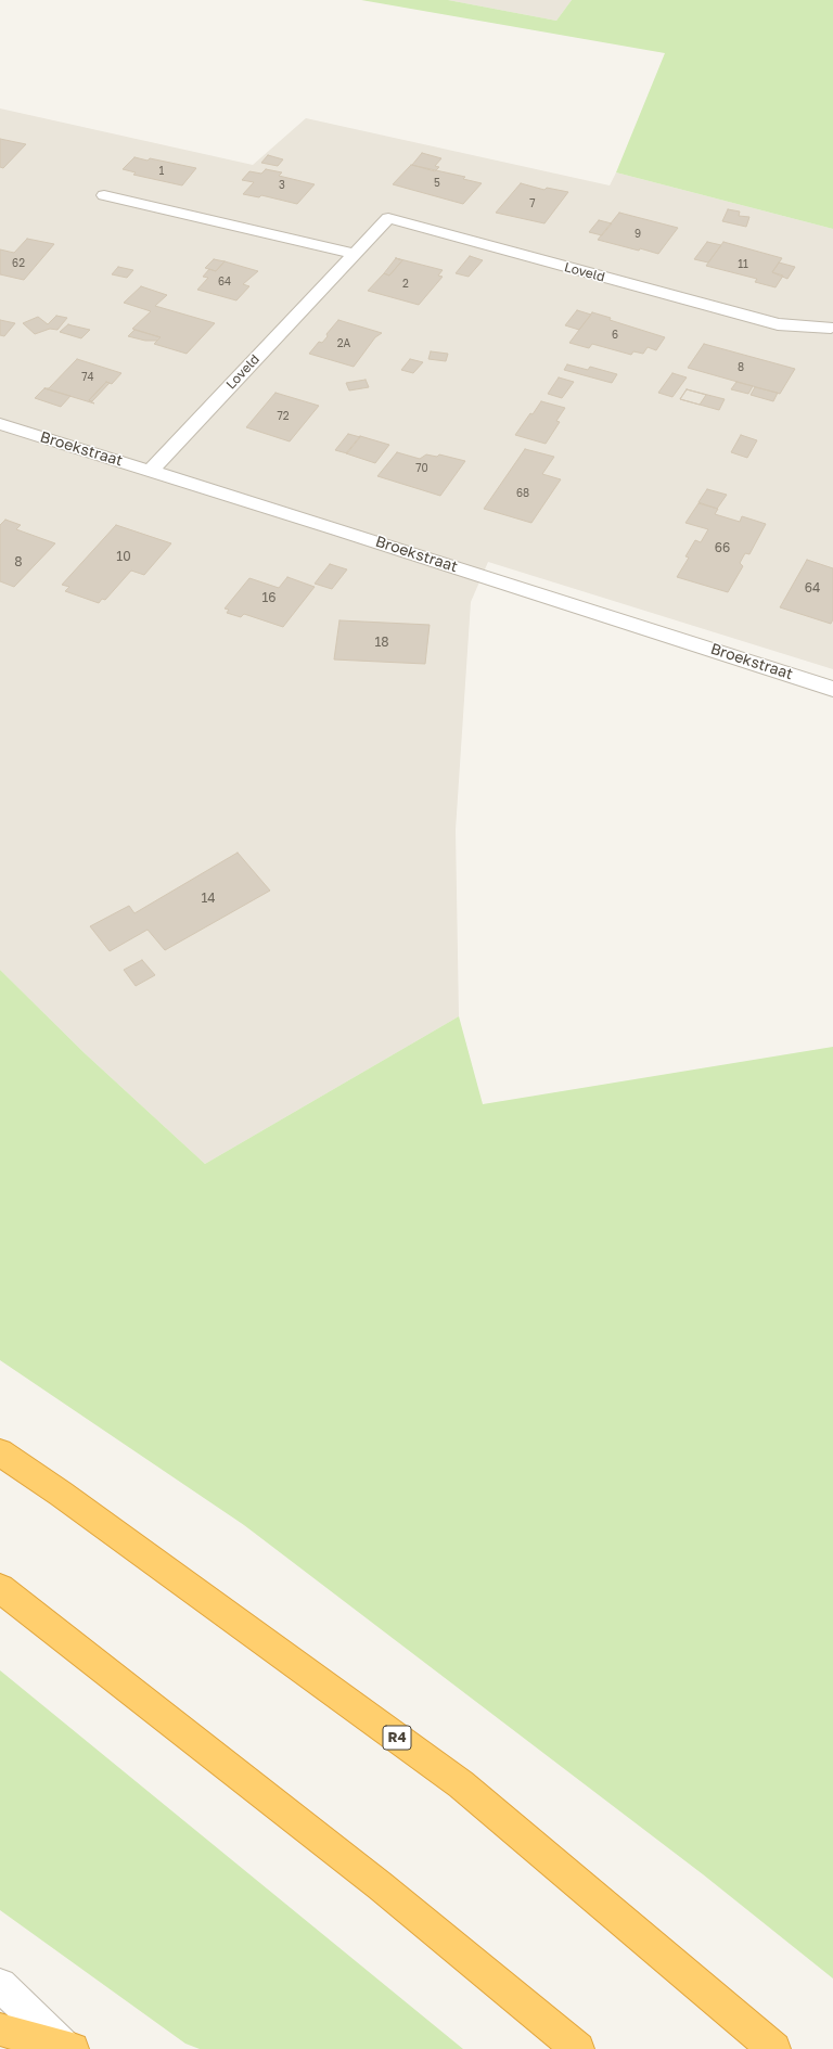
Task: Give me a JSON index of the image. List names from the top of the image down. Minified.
{"streets":{"highway":["R4"],"street":["Loveld","Broekstraat"]},"crossings":[["Loveld","Broekstraat"]],"house_numbers":["1","5","3","7","9","62","11","64","2","6","2A","8","74","72","70","68","66","10","8","64","16","18","14"]}
